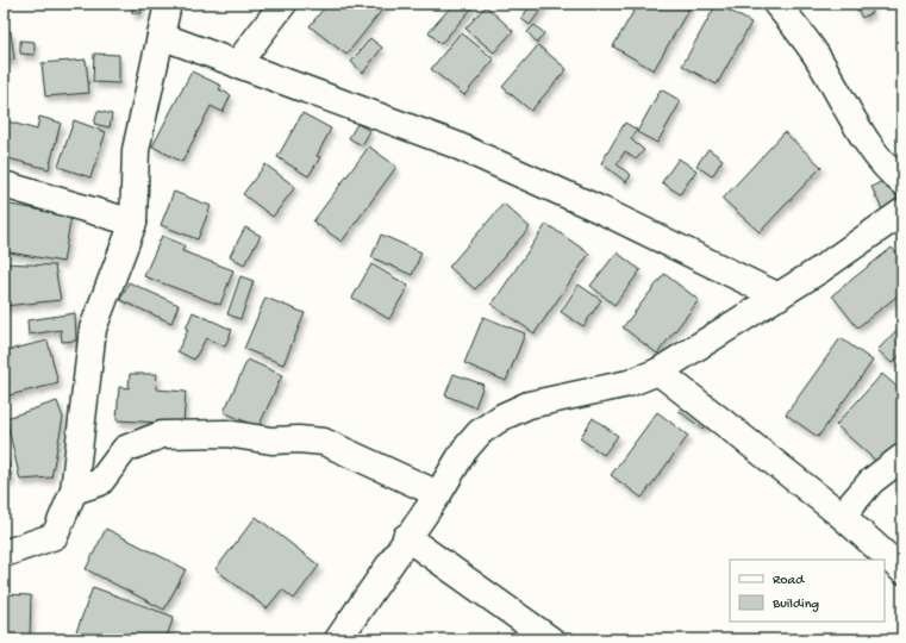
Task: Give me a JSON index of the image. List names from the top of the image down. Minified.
{"legend":["Road","Building"]}
